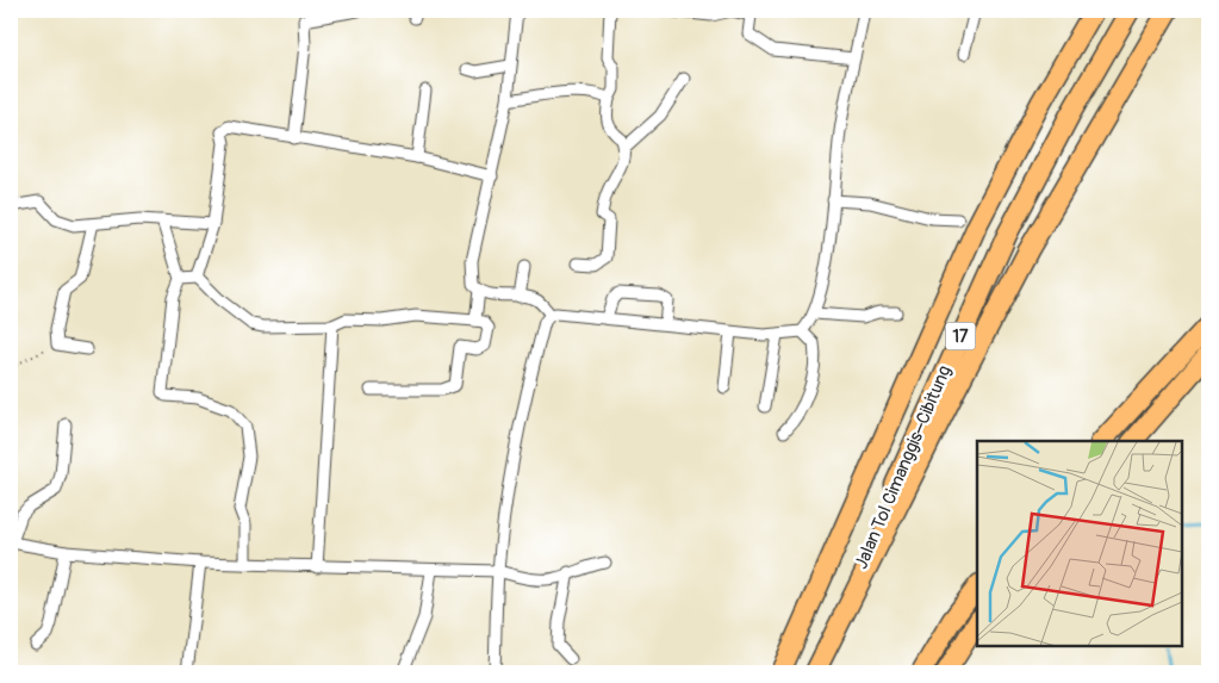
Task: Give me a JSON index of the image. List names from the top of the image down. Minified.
{"streets":{"highway":["17","Jalan Tol Cimanggis–Cibitung"]}}
